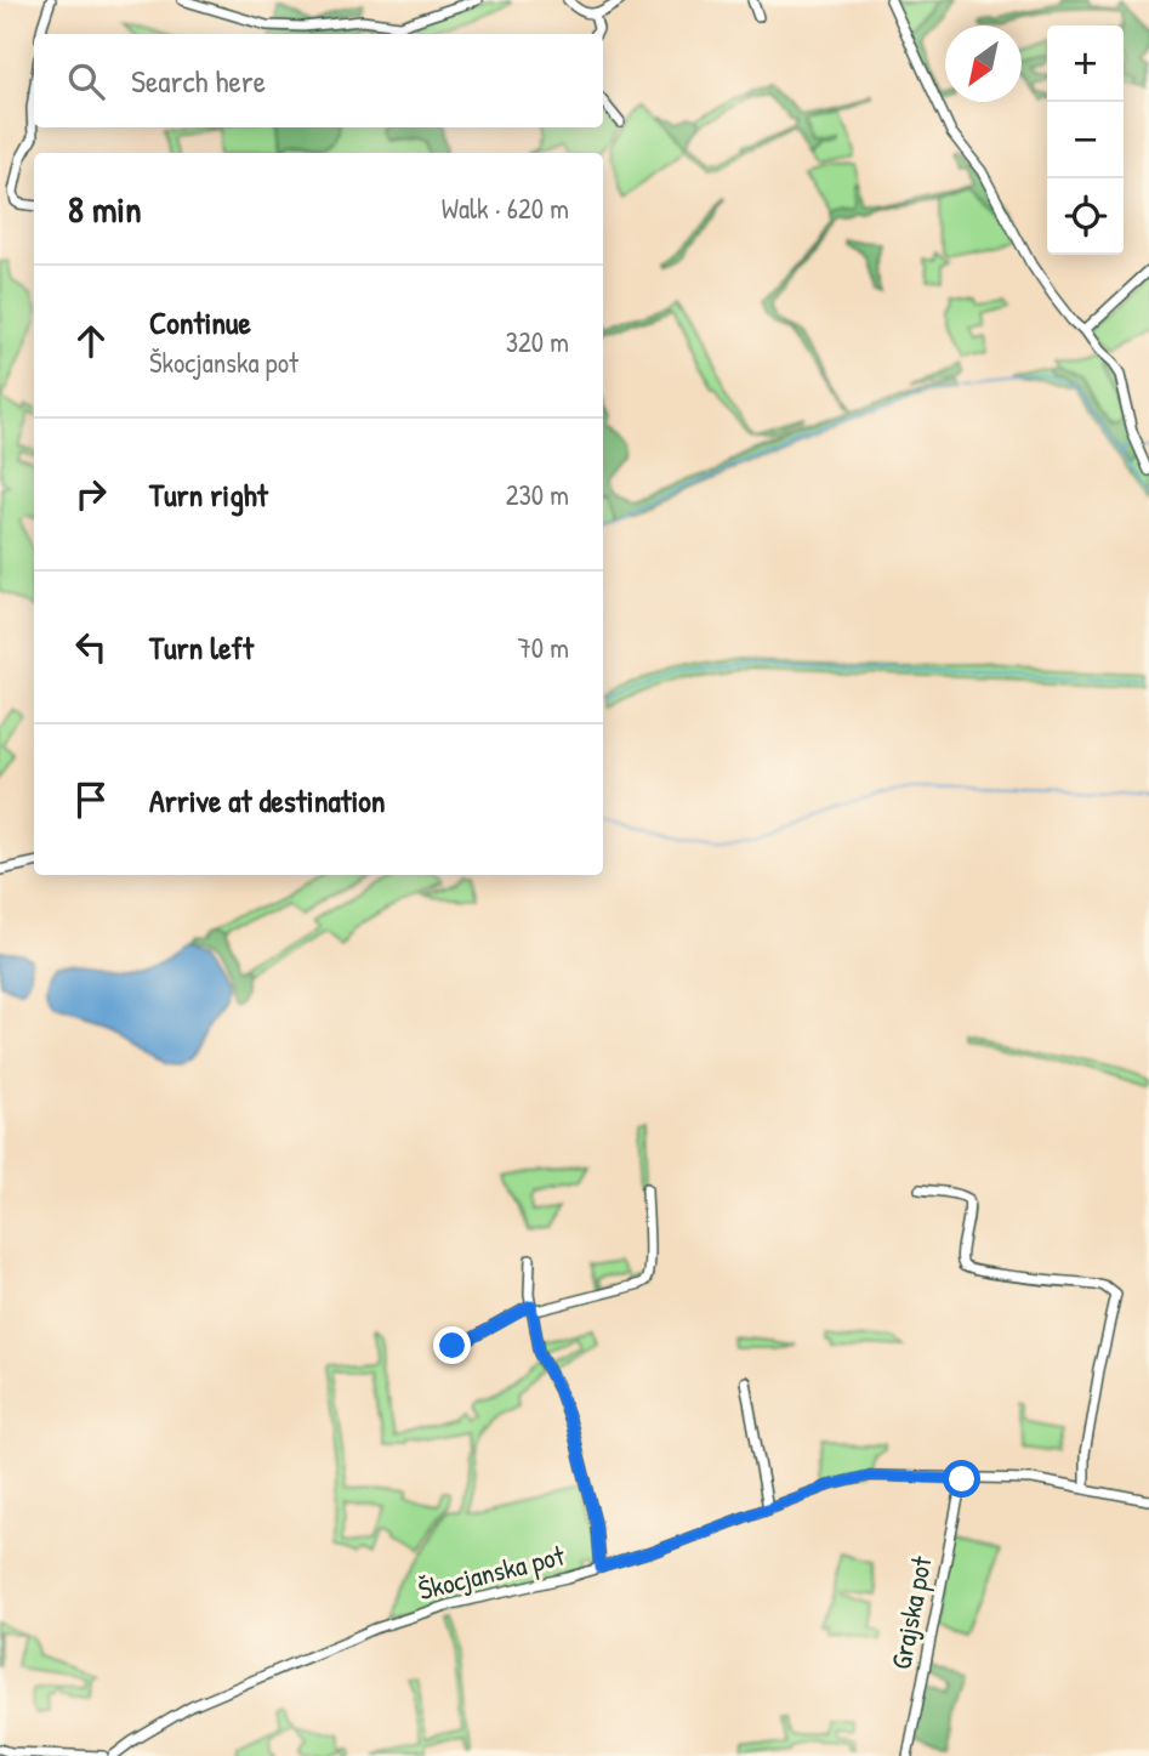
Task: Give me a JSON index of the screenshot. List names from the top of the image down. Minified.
{"streets":{"street":["Škocjanska pot","Grajska pot"]},"crossings":[["Škocjanska pot","Grajska pot"]],"north":"bottom left","page":{"map_buttons":["+","−"],"search":"Search here","heading":["8 min","Walk · 620 m"],"list":[["Continue","Škocjanska pot","320 m"],["Turn right","230 m"],["Turn left","70 m"],"Arrive at destination"]}}
